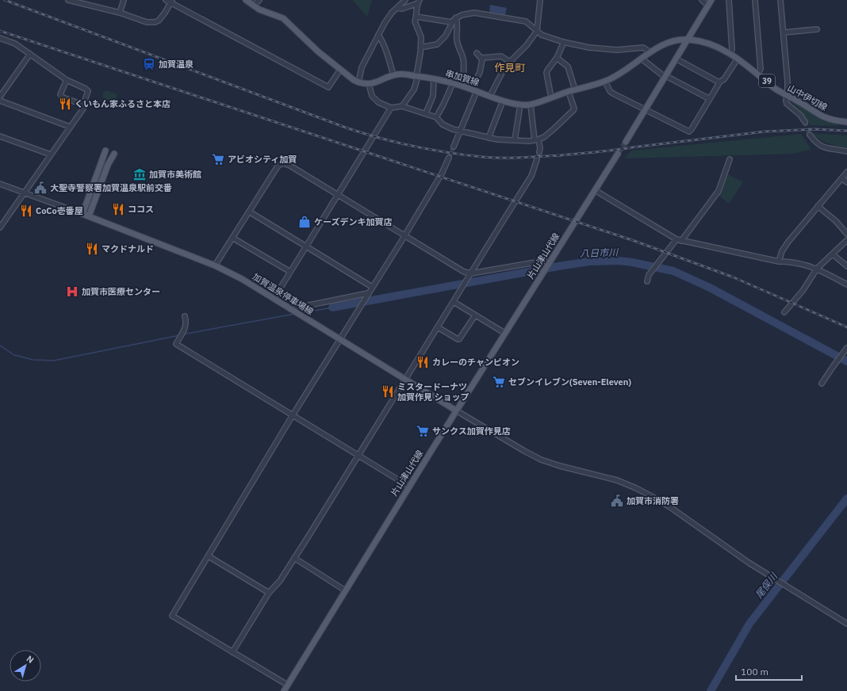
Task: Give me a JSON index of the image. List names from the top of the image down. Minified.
{"streets":{"main road":["串加賀線","39","山中伊切線","片山津山代線","加賀温泉停車場線"]},"crossings":[["串加賀線","山中伊切線"],["片山津山代線","加賀温泉停車場線"]],"districts":["作見町"],"water":["八日市川","尾俣川"],"places":{"station":["加賀温泉"],"restaurant":["くいもん家ふるさと本店","ココス","CoCo壱番屋","マクドナルド","カレーのチャンピオン","ミスタードーナツ 加賀作見 ショップ"],"supermarket":["アビオシティ加賀","セブンイレブン(Seven-Eleven)","サンクス加賀作見店"],"museum":["加賀市美術館"],"public building":["大聖寺警察署加賀温泉駅前交番","加賀市消防署"],"shop":["ケーズデンキ加賀店"],"hospital":["加賀市医療センター"]},"scale_bar":"100 m","north":"top right"}
